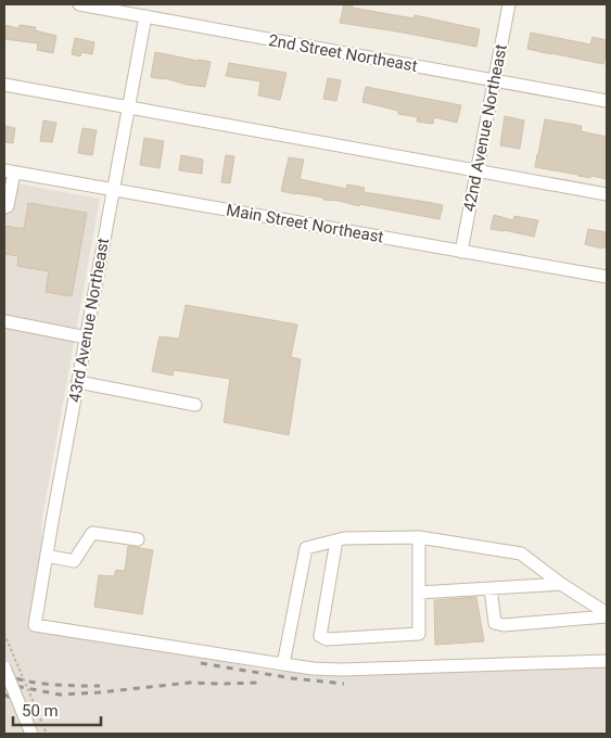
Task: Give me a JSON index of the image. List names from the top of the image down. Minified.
{"streets":{"street":["2nd Street Northeast","42nd Avenue Northeast","Main Street Northeast","43rd Avenue Northeast"]},"crossings":[["2nd Street Northeast","42nd Avenue Northeast"],["2nd Street Northeast","43rd Avenue Northeast"],["42nd Avenue Northeast","Main Street Northeast"],["Main Street Northeast","43rd Avenue Northeast"]],"scale_bar":"50 m"}
